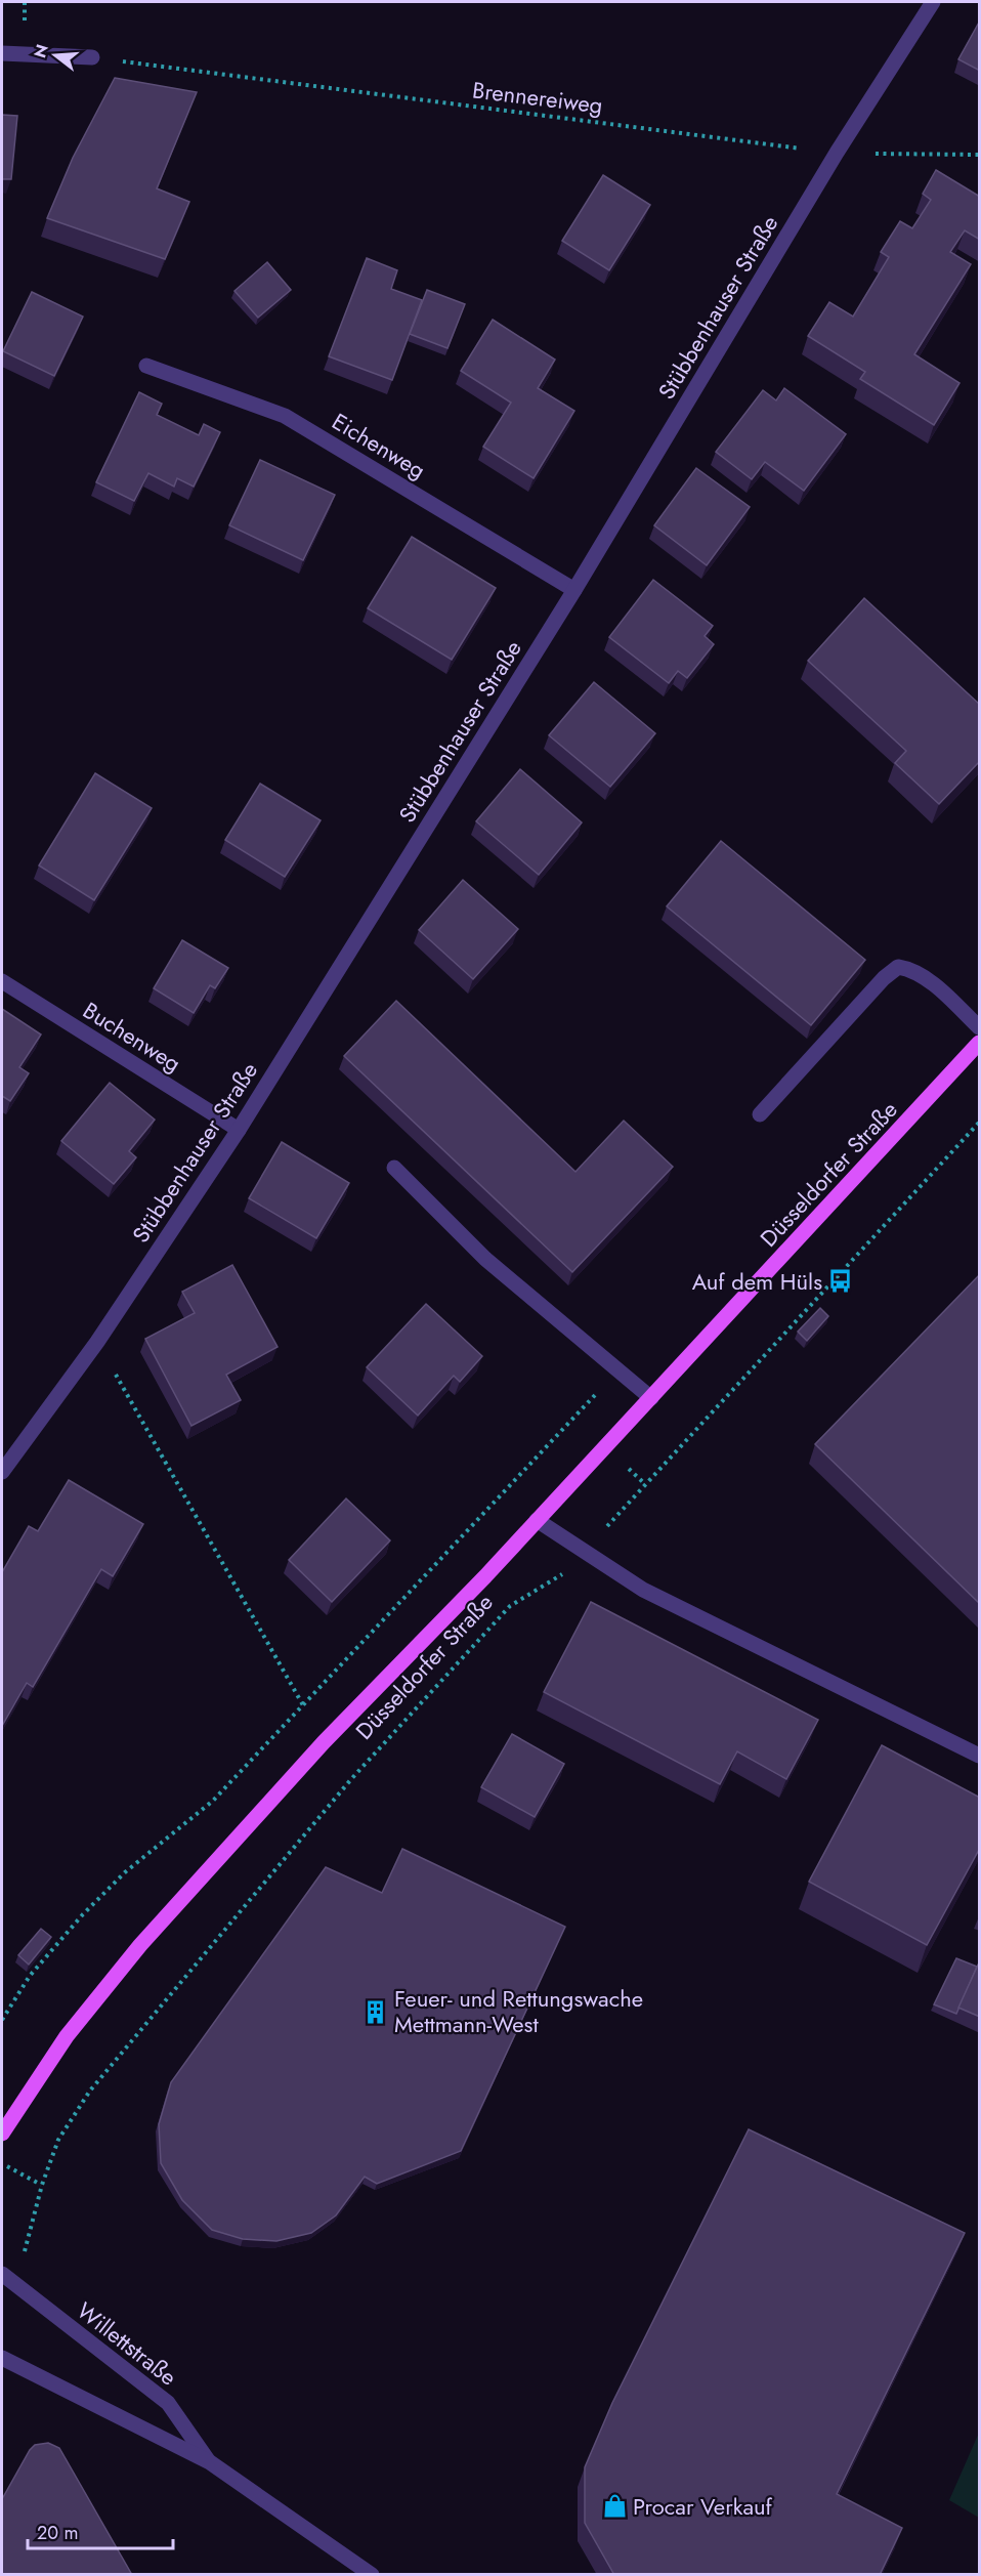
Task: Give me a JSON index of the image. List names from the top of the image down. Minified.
{"streets":{"main road":["Düsseldorfer Straße"],"street":["Stübbenhauser Straße","Eichenweg","Buchenweg","Willettstraße"],"path":["Brennereiweg"]},"crossings":[["Brennereiweg","Stübbenhauser Straße"],["Stübbenhauser Straße","Eichenweg"],["Stübbenhauser Straße","Buchenweg"]],"places":{"bus stop":["Auf dem Hüls"],"building":["Feuer- und Rettungswache Mettmann-West"],"shop":["Procar Verkauf"]},"scale_bar":"20 m","north":"left"}
